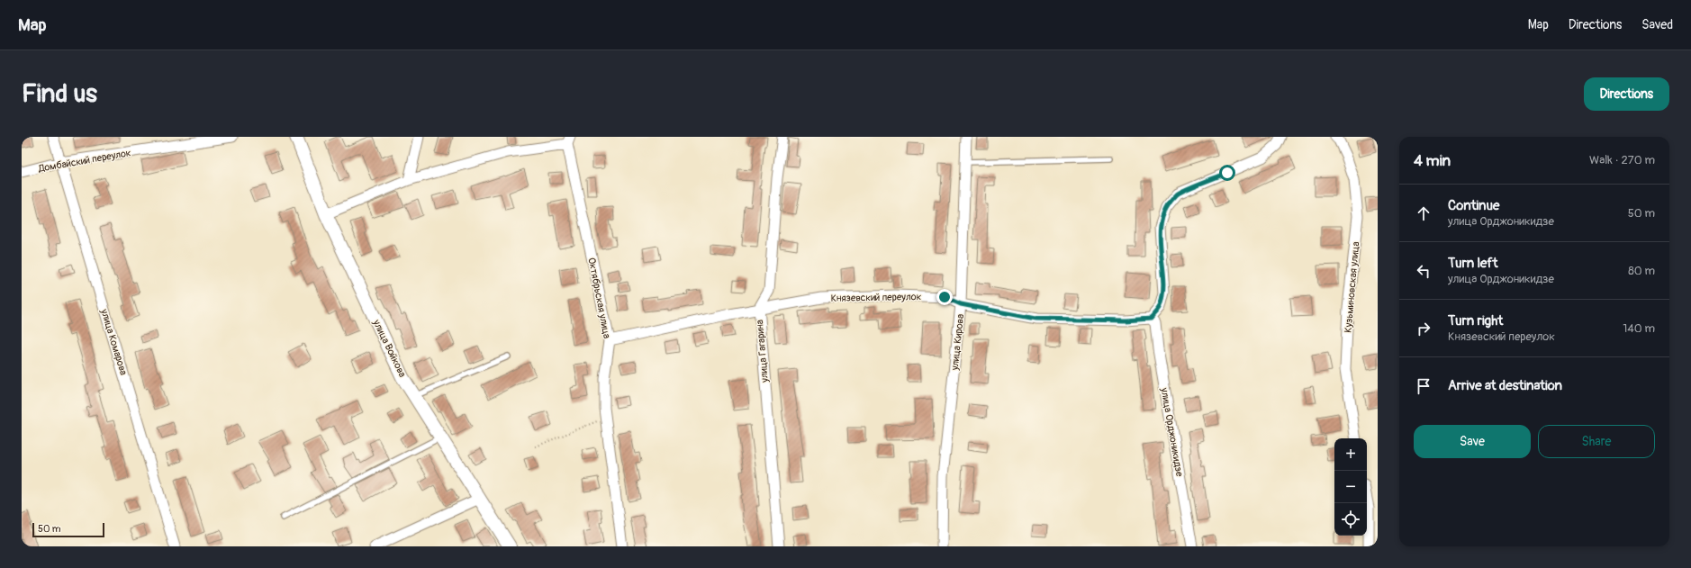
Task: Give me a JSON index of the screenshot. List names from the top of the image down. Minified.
{"streets":{"street":["Домбайский переулок","Кузьминовская улица","Князевский переулок","Октябрьская улица","улица Комарова","улица Кирова","улица Войкова","улица Гагарина","улица Орджоникидзе"]},"crossings":[["Домбайский переулок","улица Комарова"],["Князевский переулок","Октябрьская улица"],["Князевский переулок","улица Кирова"],["Князевский переулок","улица Гагарина"],["Князевский переулок","улица Орджоникидзе"]],"scale_bar":"50 m","page":{"header":"Map","nav":["Map","Directions","Saved"],"buttons":["Directions",["Save","Share"]],"title":"Find us","heading":["4 min","Walk · 270 m"],"list":[["Continue","улица Орджоникидзе","50 m"],["Turn left","улица Орджоникидзе","80 m"],["Turn right","Князевский переулок","140 m"],"Arrive at destination"],"map_buttons":["+","−"],"scale":"50 m"}}
